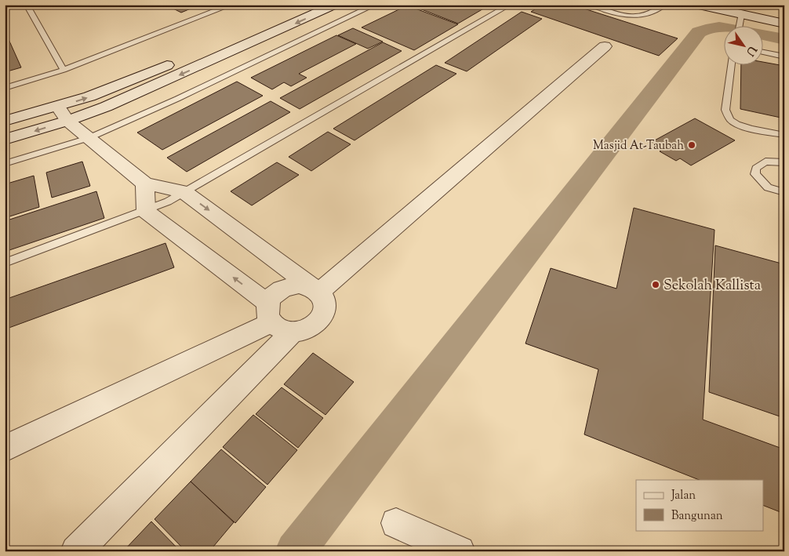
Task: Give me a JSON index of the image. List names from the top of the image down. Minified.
{"places":["Masjid At-Taubah","Sekolah Kallista"],"legend":["Jalan","Bangunan"],"north":"bottom right"}
